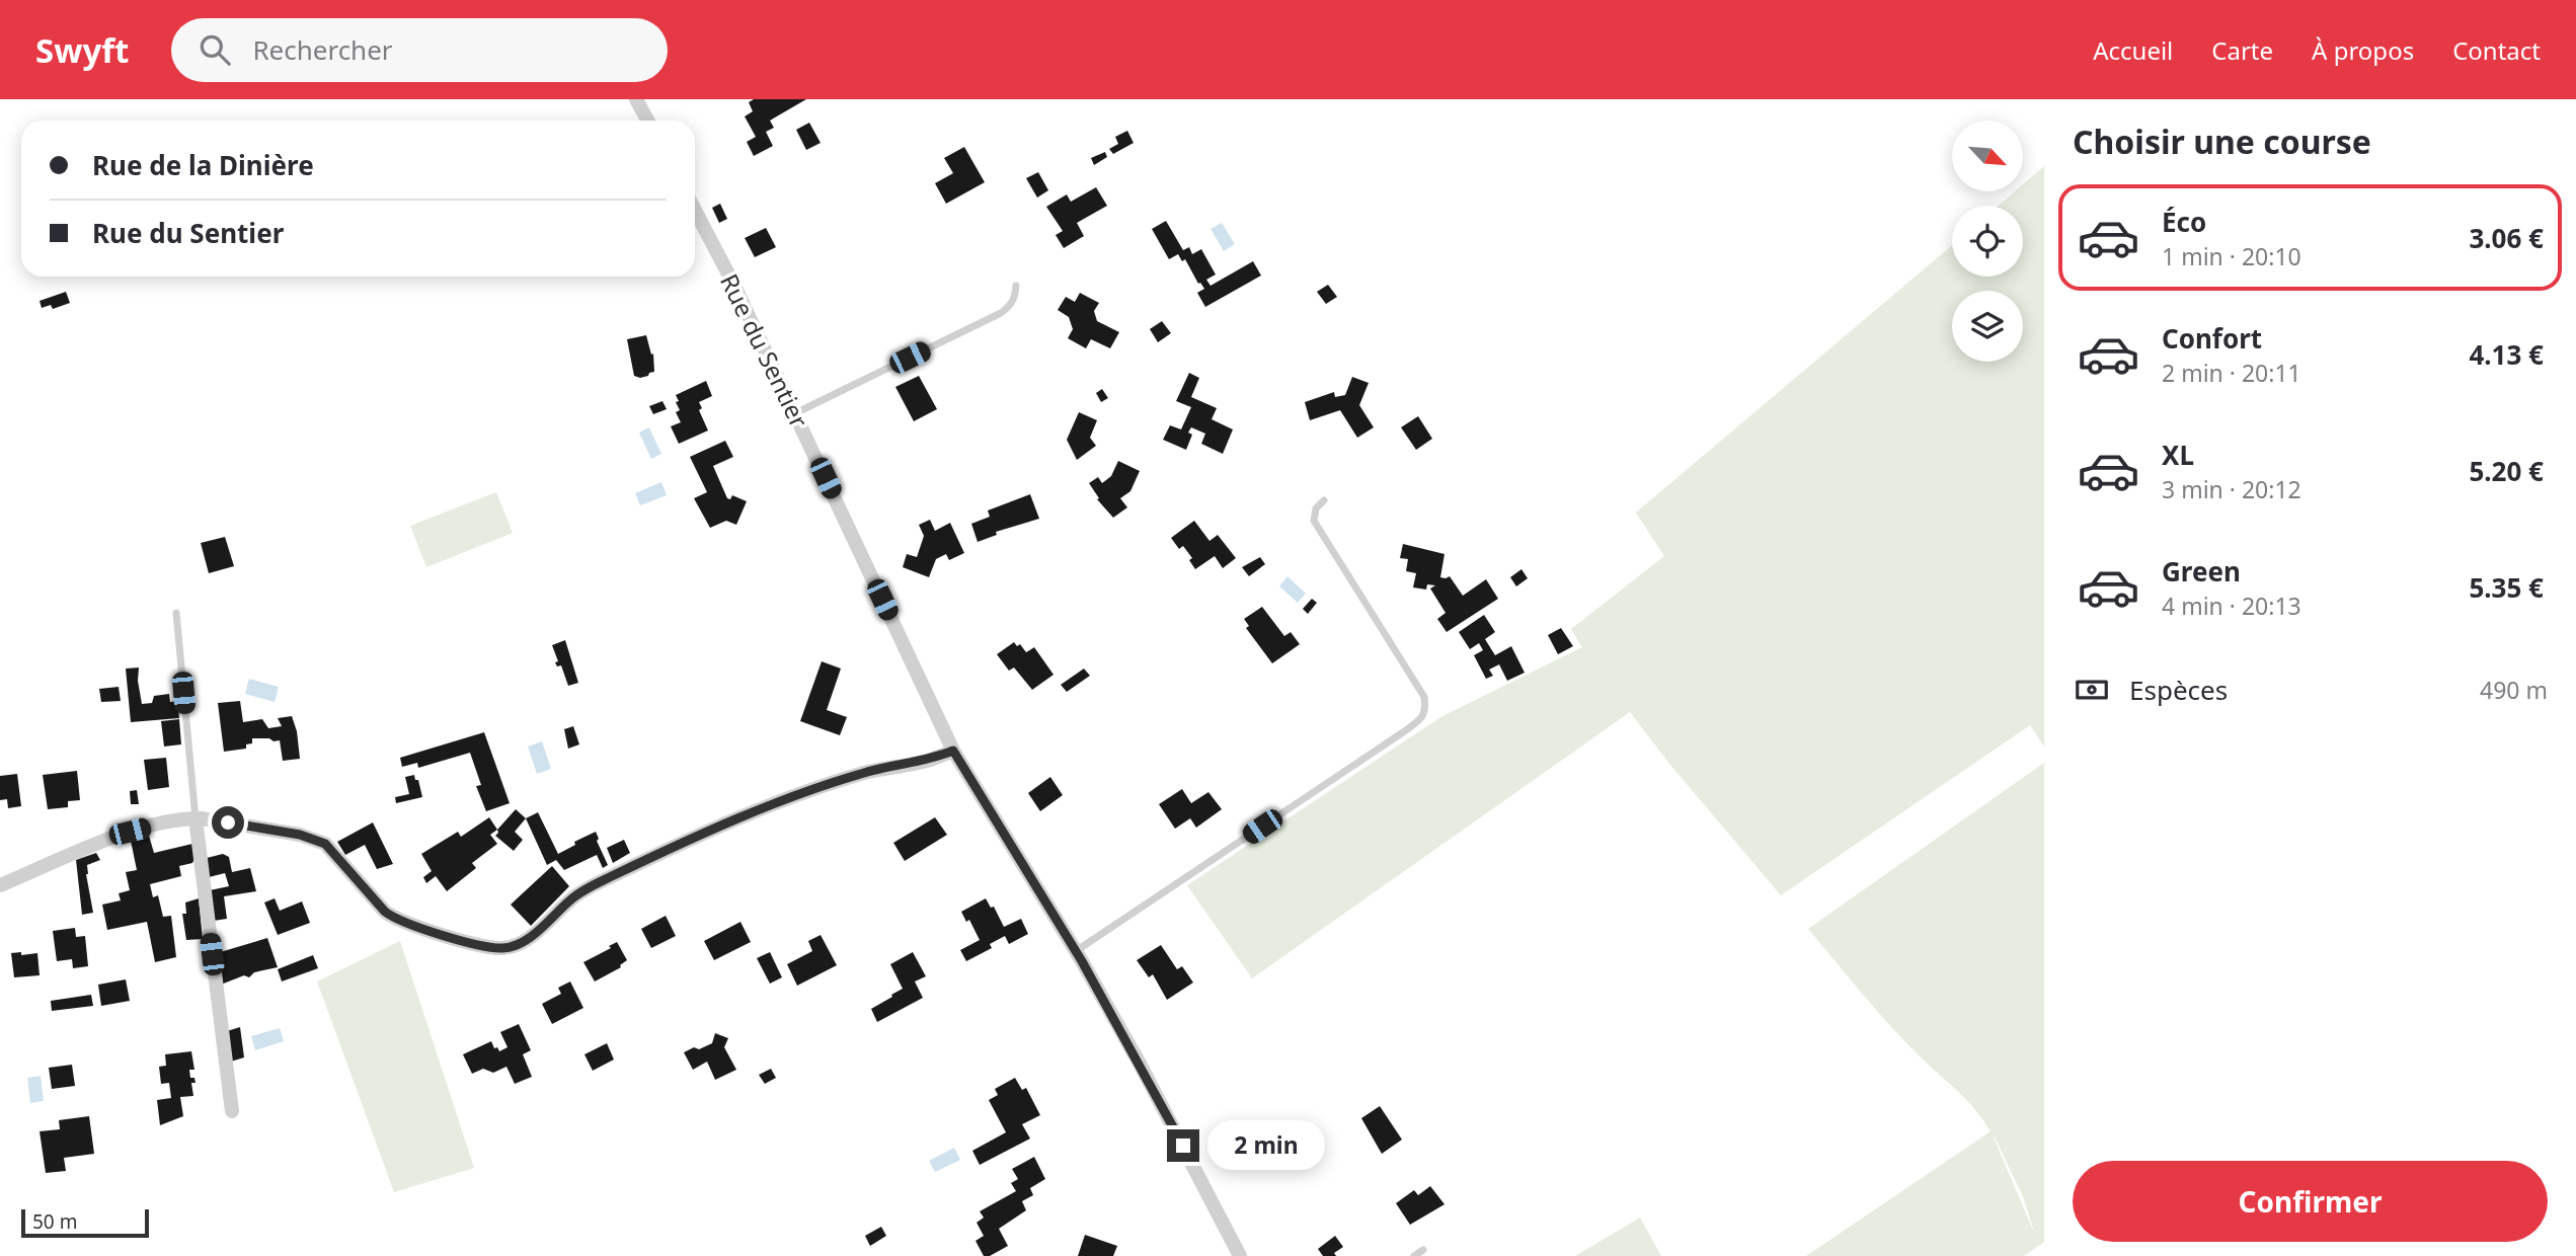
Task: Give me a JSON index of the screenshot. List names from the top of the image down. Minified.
{"streets":{"street":["Rue du Sentier"]},"scale_bar":"50 m","north":"bottom right","page":{"header":"Swyft","search":"Rechercher","nav":["Accueil","Carte","À propos","Contact"],"heading":"Choisir une course","banner":["Rue de la Dinière","Rue du Sentier"],"list":[{"name":"Éco","note":"1 min · 20:10","value":"3.06 €"},{"name":"Confort","note":"2 min · 20:11","value":"4.13 €"},{"name":"XL","note":"3 min · 20:12","value":"5.20 €"},{"name":"Green","note":"4 min · 20:13","value":"5.35 €"}],"pay":["Espèces","490 m"],"bubble":"2 min","buttons":"Confirmer","scale":"50 m"}}
